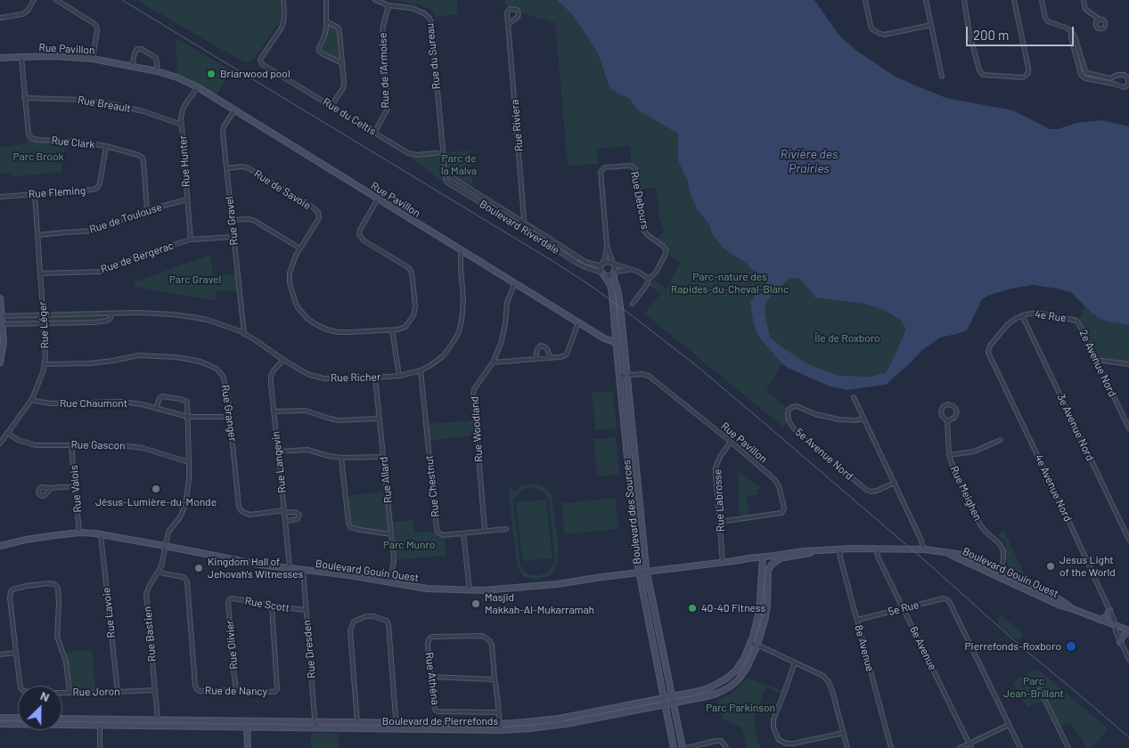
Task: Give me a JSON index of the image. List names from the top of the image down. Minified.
{"streets":{"street":["Rue Pavillon","Rue du Sureau","Rue de l'Armoise","Rue Breault","Rue du Celtis","Rue Riviera","Rue Clark","Rue Hunter","Rue de Savoie","Rue Fleming","Rue Debours","Rue de Toulouse","Rue Gravel","Boulevard Riverdale","Rue de Bergerac","4e Rue","Rue Léger","2e Avenue Nord","Rue Richer","Rue Chaumont","Rue Granger","3e Avenue Nord","Rue Woodland","Rue Gascon","5e Avenue Nord","Rue Langevin","Rue Allard","Rue Chestnut","4e Avenue Nord","Rue Valois","Rue Meighen","Rue Labrosse","Boulevard des Sources","Boulevard Gouin Ouest","Rue Scott","5e Rue","Rue Lavoie","Rue Bastien","Rue Olivier","8e Avenue","6e Avenue","Rue Dresden","Rue Athéna","Rue de Nancy","Rue Joron","Boulevard de Pierrefonds"]},"crossings":[["Rue Pavillon","Rue Clark"],["Rue Pavillon","Rue Hunter"],["Rue Pavillon","Rue de Savoie"],["Rue Pavillon","Rue Gravel"],["Rue Pavillon","Rue Richer"],["Rue Pavillon","Rue Woodland"],["Rue Pavillon","Rue Labrosse"],["Rue Pavillon","Boulevard des Sources"],["Rue du Sureau","Rue de l'Armoise"],["Rue du Sureau","Rue du Celtis"],["Rue de l'Armoise","Rue du Celtis"],["Rue Breault","Rue Clark"],["Rue Breault","Rue Hunter"],["Rue Riviera","Boulevard Riverdale"],["Rue Clark","Rue Fleming"],["Rue Clark","Rue de Toulouse"],["Rue Hunter","Rue de Toulouse"],["Rue Hunter","Rue de Bergerac"],["Rue de Savoie","Rue Gravel"],["Rue Fleming","Rue Léger"],["Rue de Toulouse","Rue Léger"],["Rue Gravel","Rue de Bergerac"],["Rue Gravel","Rue Richer"],["Boulevard Riverdale","Boulevard des Sources"],["Rue de Bergerac","Rue Léger"],["4e Rue","2e Avenue Nord"],["4e Rue","3e Avenue Nord"],["4e Rue","4e Avenue Nord"],["Rue Léger","Rue Richer"],["Rue Léger","Rue Chaumont"],["Rue Léger","Rue Granger"],["Rue Léger","Rue Gascon"],["Rue Richer","Rue Langevin"],["Rue Richer","Rue Allard"],["Rue Richer","Rue Chestnut"],["Rue Chaumont","Rue Granger"],["Rue Chaumont","Rue Bastien"],["Rue Granger","Rue Langevin"],["Rue Woodland","Rue Chestnut"],["Rue Gascon","Rue Valois"],["Rue Gascon","Rue Bastien"],["Rue Langevin","Boulevard Gouin Ouest"],["Rue Allard","Boulevard Gouin Ouest"],["4e Avenue Nord","Boulevard Gouin Ouest"],["Rue Valois","Boulevard Gouin Ouest"],["Rue Meighen","Boulevard Gouin Ouest"],["Rue Labrosse","Boulevard Gouin Ouest"],["Boulevard des Sources","Boulevard Gouin Ouest"],["Boulevard des Sources","Boulevard de Pierrefonds"],["Boulevard Gouin Ouest","Rue Lavoie"],["Boulevard Gouin Ouest","Rue Bastien"],["Boulevard Gouin Ouest","8e Avenue"],["Boulevard Gouin Ouest","6e Avenue"],["Boulevard Gouin Ouest","Rue Dresden"],["Boulevard Gouin Ouest","Boulevard de Pierrefonds"],["Rue Scott","Rue Olivier"],["Rue Scott","Rue Dresden"],["Rue Scott","Rue de Nancy"],["5e Rue","8e Avenue"],["5e Rue","6e Avenue"],["Rue Lavoie","Rue Joron"],["Rue Bastien","Rue de Nancy"],["Rue Bastien","Rue Joron"],["Rue Bastien","Boulevard de Pierrefonds"],["Rue Olivier","Rue de Nancy"],["Rue Dresden","Boulevard de Pierrefonds"],["Rue Athéna","Boulevard de Pierrefonds"]],"water":["Rivière des Prairies"],"parks":["Parc Brook","Parc de la Malva","Parc-nature des Rapides-du-Cheval-Blanc","Parc Gravel","Île de Roxboro","Parc Munro","Parc Jean-Brillant","Parc Parkinson"],"places":["Briarwood pool","Jésus-Lumière-du-Monde","Jesus Light of the World","Kingdom Hall of Jehovah's Witnesses","Masjid Makkah-Al-Mukarramah","40-40 Fitness","Pierrefonds-Roxboro"],"scale_bar":"200 m","north":"top right"}
